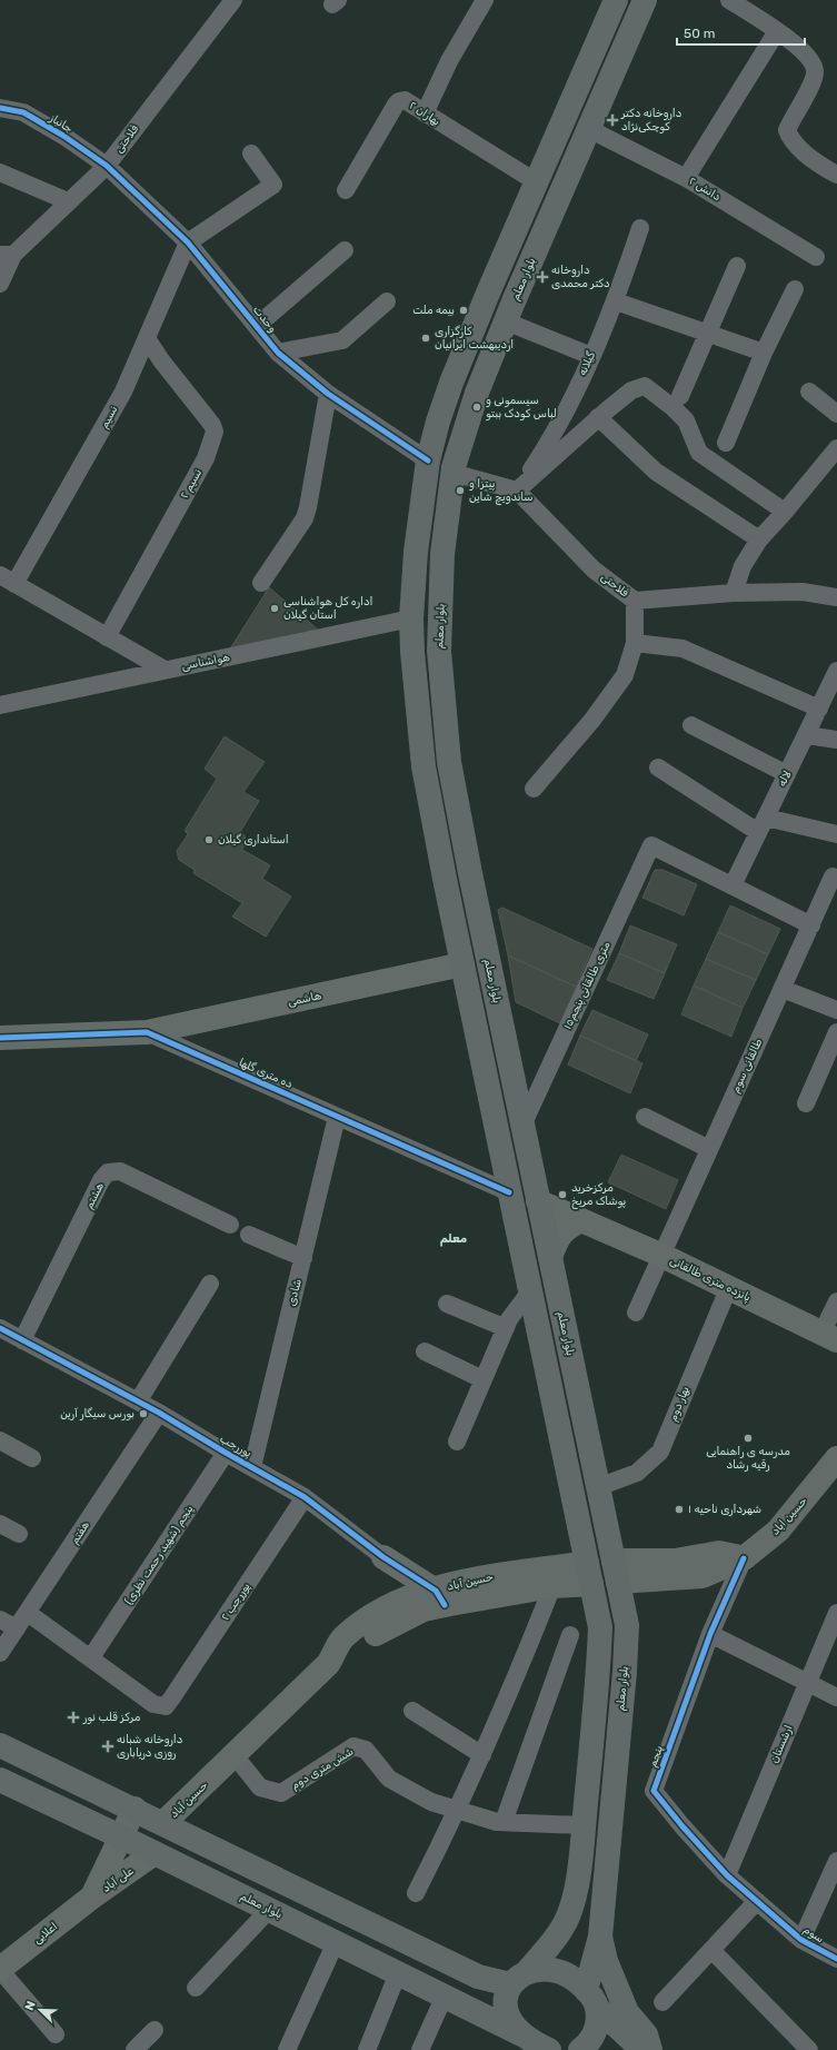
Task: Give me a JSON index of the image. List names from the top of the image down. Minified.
{"streets":{"main road":["بلوار معلم"],"street":["بهاران ۲","جانباز","فلاحتی","دانش ۲","وحدت","گیلانه","نسیم","نسیم ٢","هواشناسی","لاله","۱۵متری طالقانی پنجم","هاشمی","طالقانی سوم","ده متری گلها","هشتم","پانزده متری طالقانی","شادی","بهار دوم","پوررجب","حسین اباد","هفتم","پنجم (شهید رحمت نظری)","حسین آباد","پوررجب ۲","ارشستان","پنجم","شش متری دوم","علی آباد","اعلایی","سوم"]},"crossings":[["جانباز","فلاحتی"],["جانباز","وحدت"],["فلاحتی","وحدت"],["فلاحتی","گیلانه"],["دانش ۲","بلوار معلم"],["بلوار معلم","۱۵متری طالقانی پنجم"],["بلوار معلم","پانزده متری طالقانی"],["بلوار معلم","بهار دوم"],["بلوار معلم","حسین اباد"],["بلوار معلم","علی آباد"],["وحدت","نسیم"],["نسیم","نسیم ٢"],["لاله","۱۵متری طالقانی پنجم"],["هاشمی","ده متری گلها"],["طالقانی سوم","پانزده متری طالقانی"],["ده متری گلها","شادی"],["هشتم","پوررجب"],["پانزده متری طالقانی","بهار دوم"],["شادی","پوررجب"],["پوررجب","هفتم"],["پوررجب","پنجم (شهید رحمت نظری)"],["پوررجب","حسین آباد"],["پوررجب","پوررجب ۲"],["حسین اباد","پنجم"],["پنجم (شهید رحمت نظری)","پوررجب ۲"],["حسین آباد","شش متری دوم"],["ارشستان","پنجم"],["پنجم","سوم"],["علی آباد","اعلایی"]],"districts":["معلم"],"places":{"health":["داروخانه دکتر کوچکی‌نژاد","داروخانه دکتر محمدی","مرکز قلب نور","داروخانه شبانه روزی دریاباری"],"other":["بیمه ملت","کارگزاری اردیبهشت ایرانیان","سیسمونی و لباس کودک ببتو","پیتزا و ساندویچ شاین","اداره کل هواشناسی استان گیلان","استانداری گیلان","مرکزخرید پوشاک مریخ","بورس سیگار آرین","مدرسه ی راهنمایی رقیه رشاد","شهرداری ناحیه ۱"]},"scale_bar":"50 m","north":"top left"}
